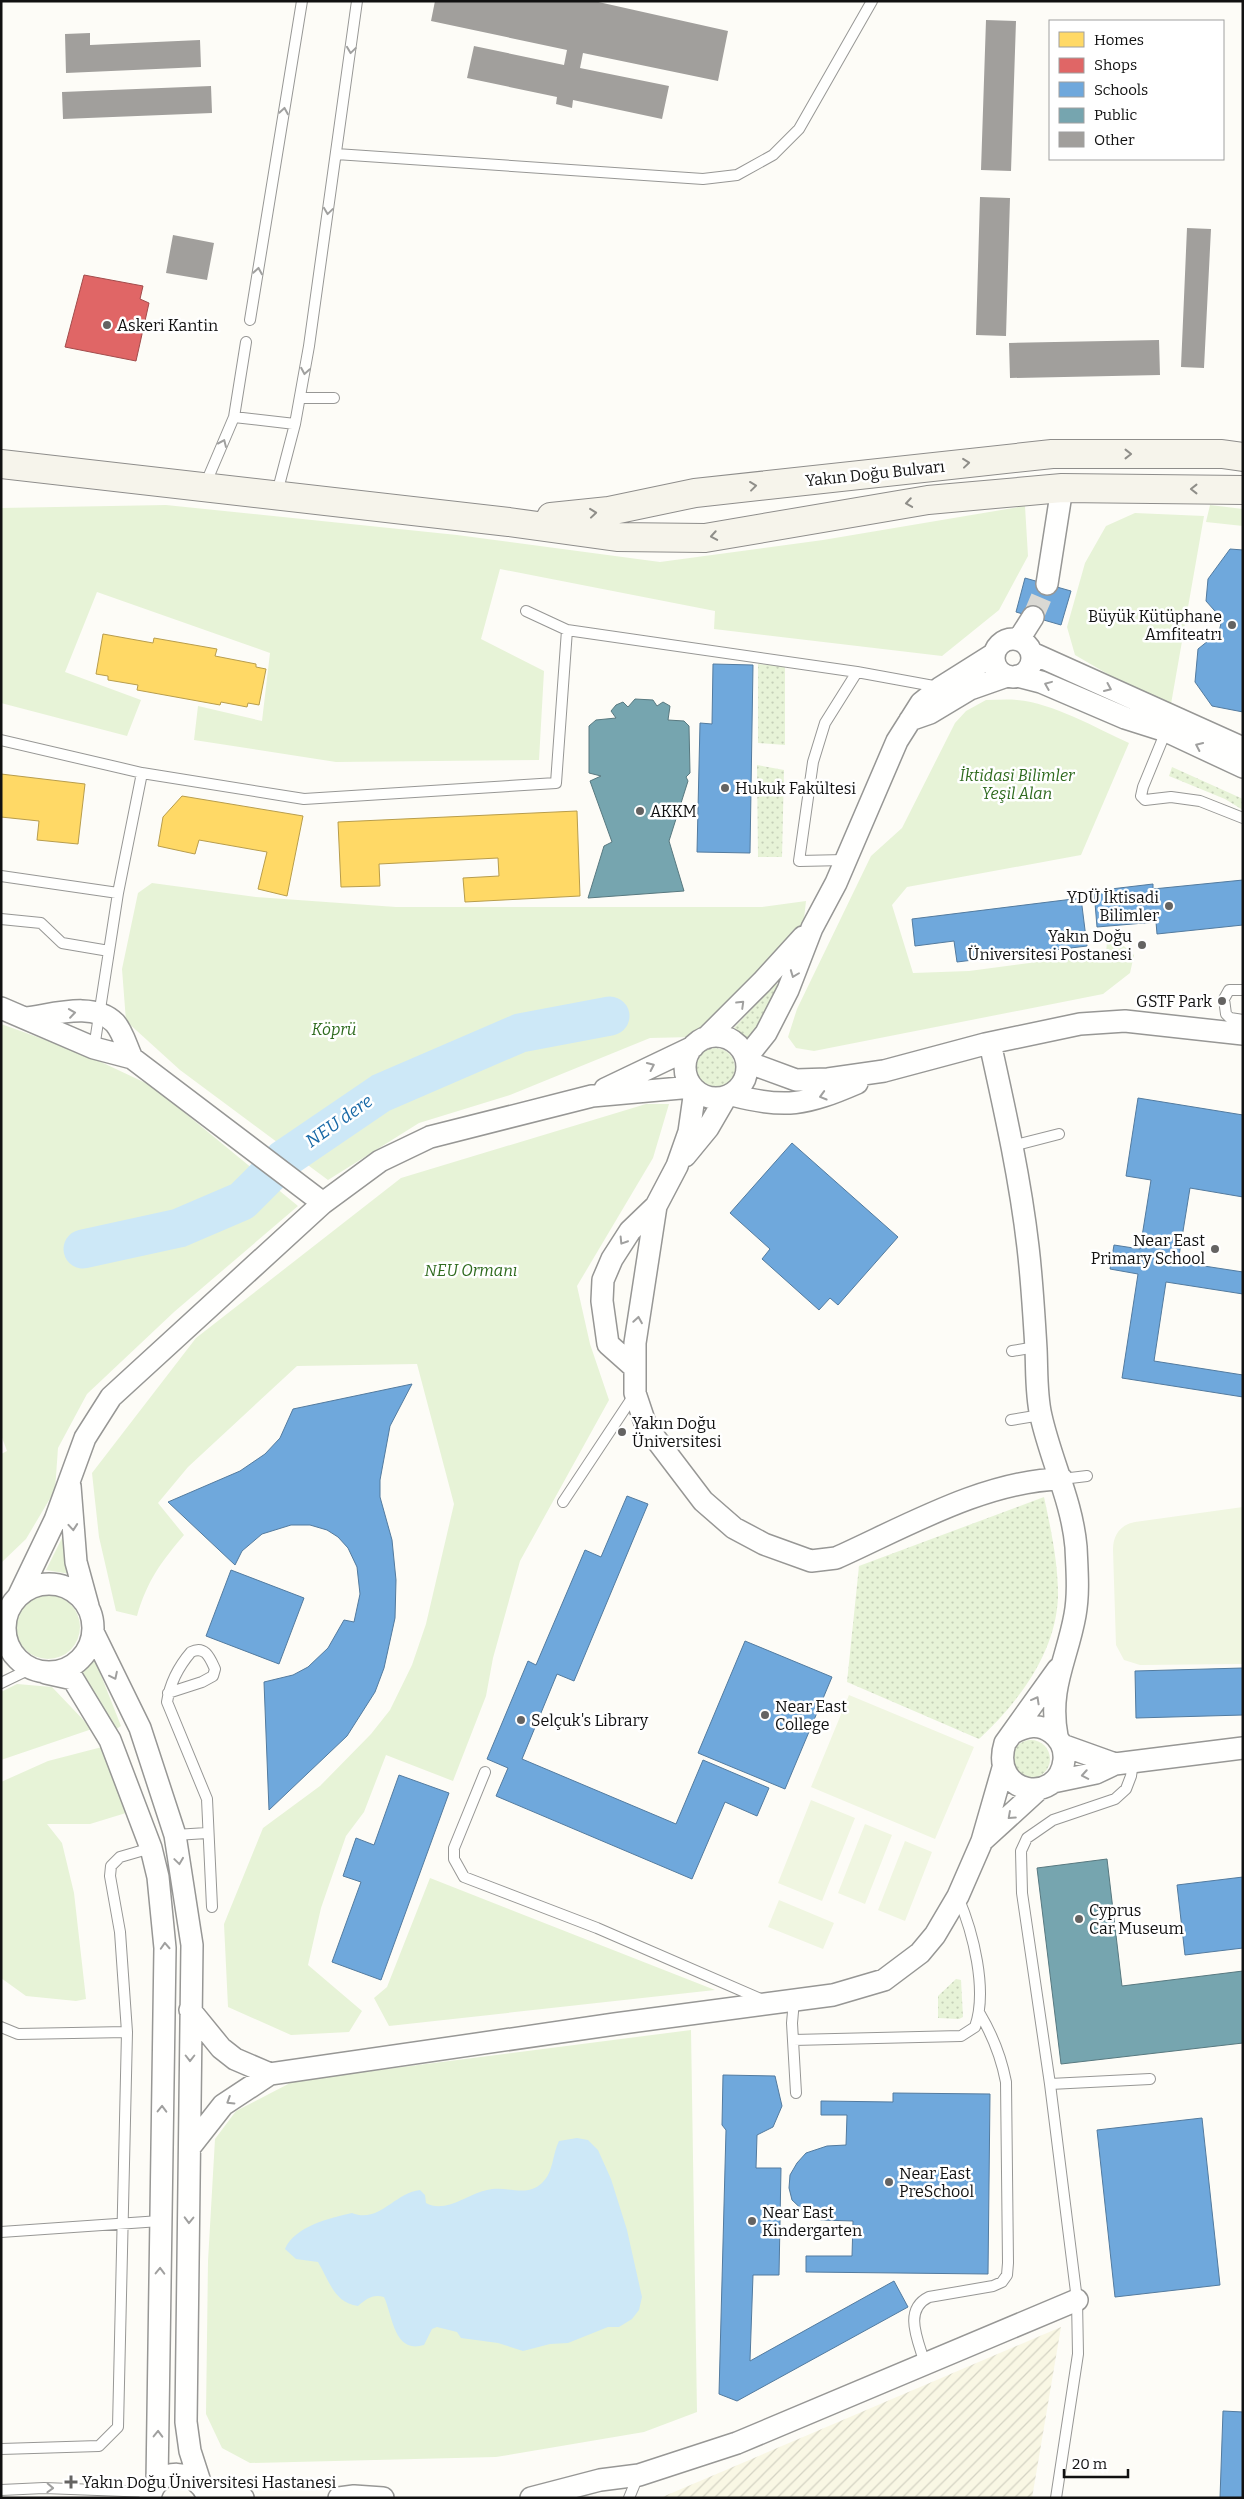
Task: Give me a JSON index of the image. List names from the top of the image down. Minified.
{"streets":{"main road":["Yakın Doğu Bulvarı"]},"water":["NEU dere"],"parks":["İktidasi Bilimler Yeşil Alan","Köprü","NEU Ormanı"],"places":{"other":["Askeri Kantin","Büyük Kütüphane Amfiteatrı","Hukuk Fakültesi","AKKM","YDÜ İktisadi Bilimler","Yakın Doğu Üniversitesi Postanesi","GSTF Park","Near East Primary School","Yakın Doğu Üniversitesi","Near East College","Selçuk's Library","Cyprus Car Museum","Near East PreSchool","Near East Kindergarten"],"health":["Yakın Doğu Üniversitesi Hastanesi"]},"legend":["Homes","Shops","Schools","Public","Other"],"scale_bar":"20 m"}
